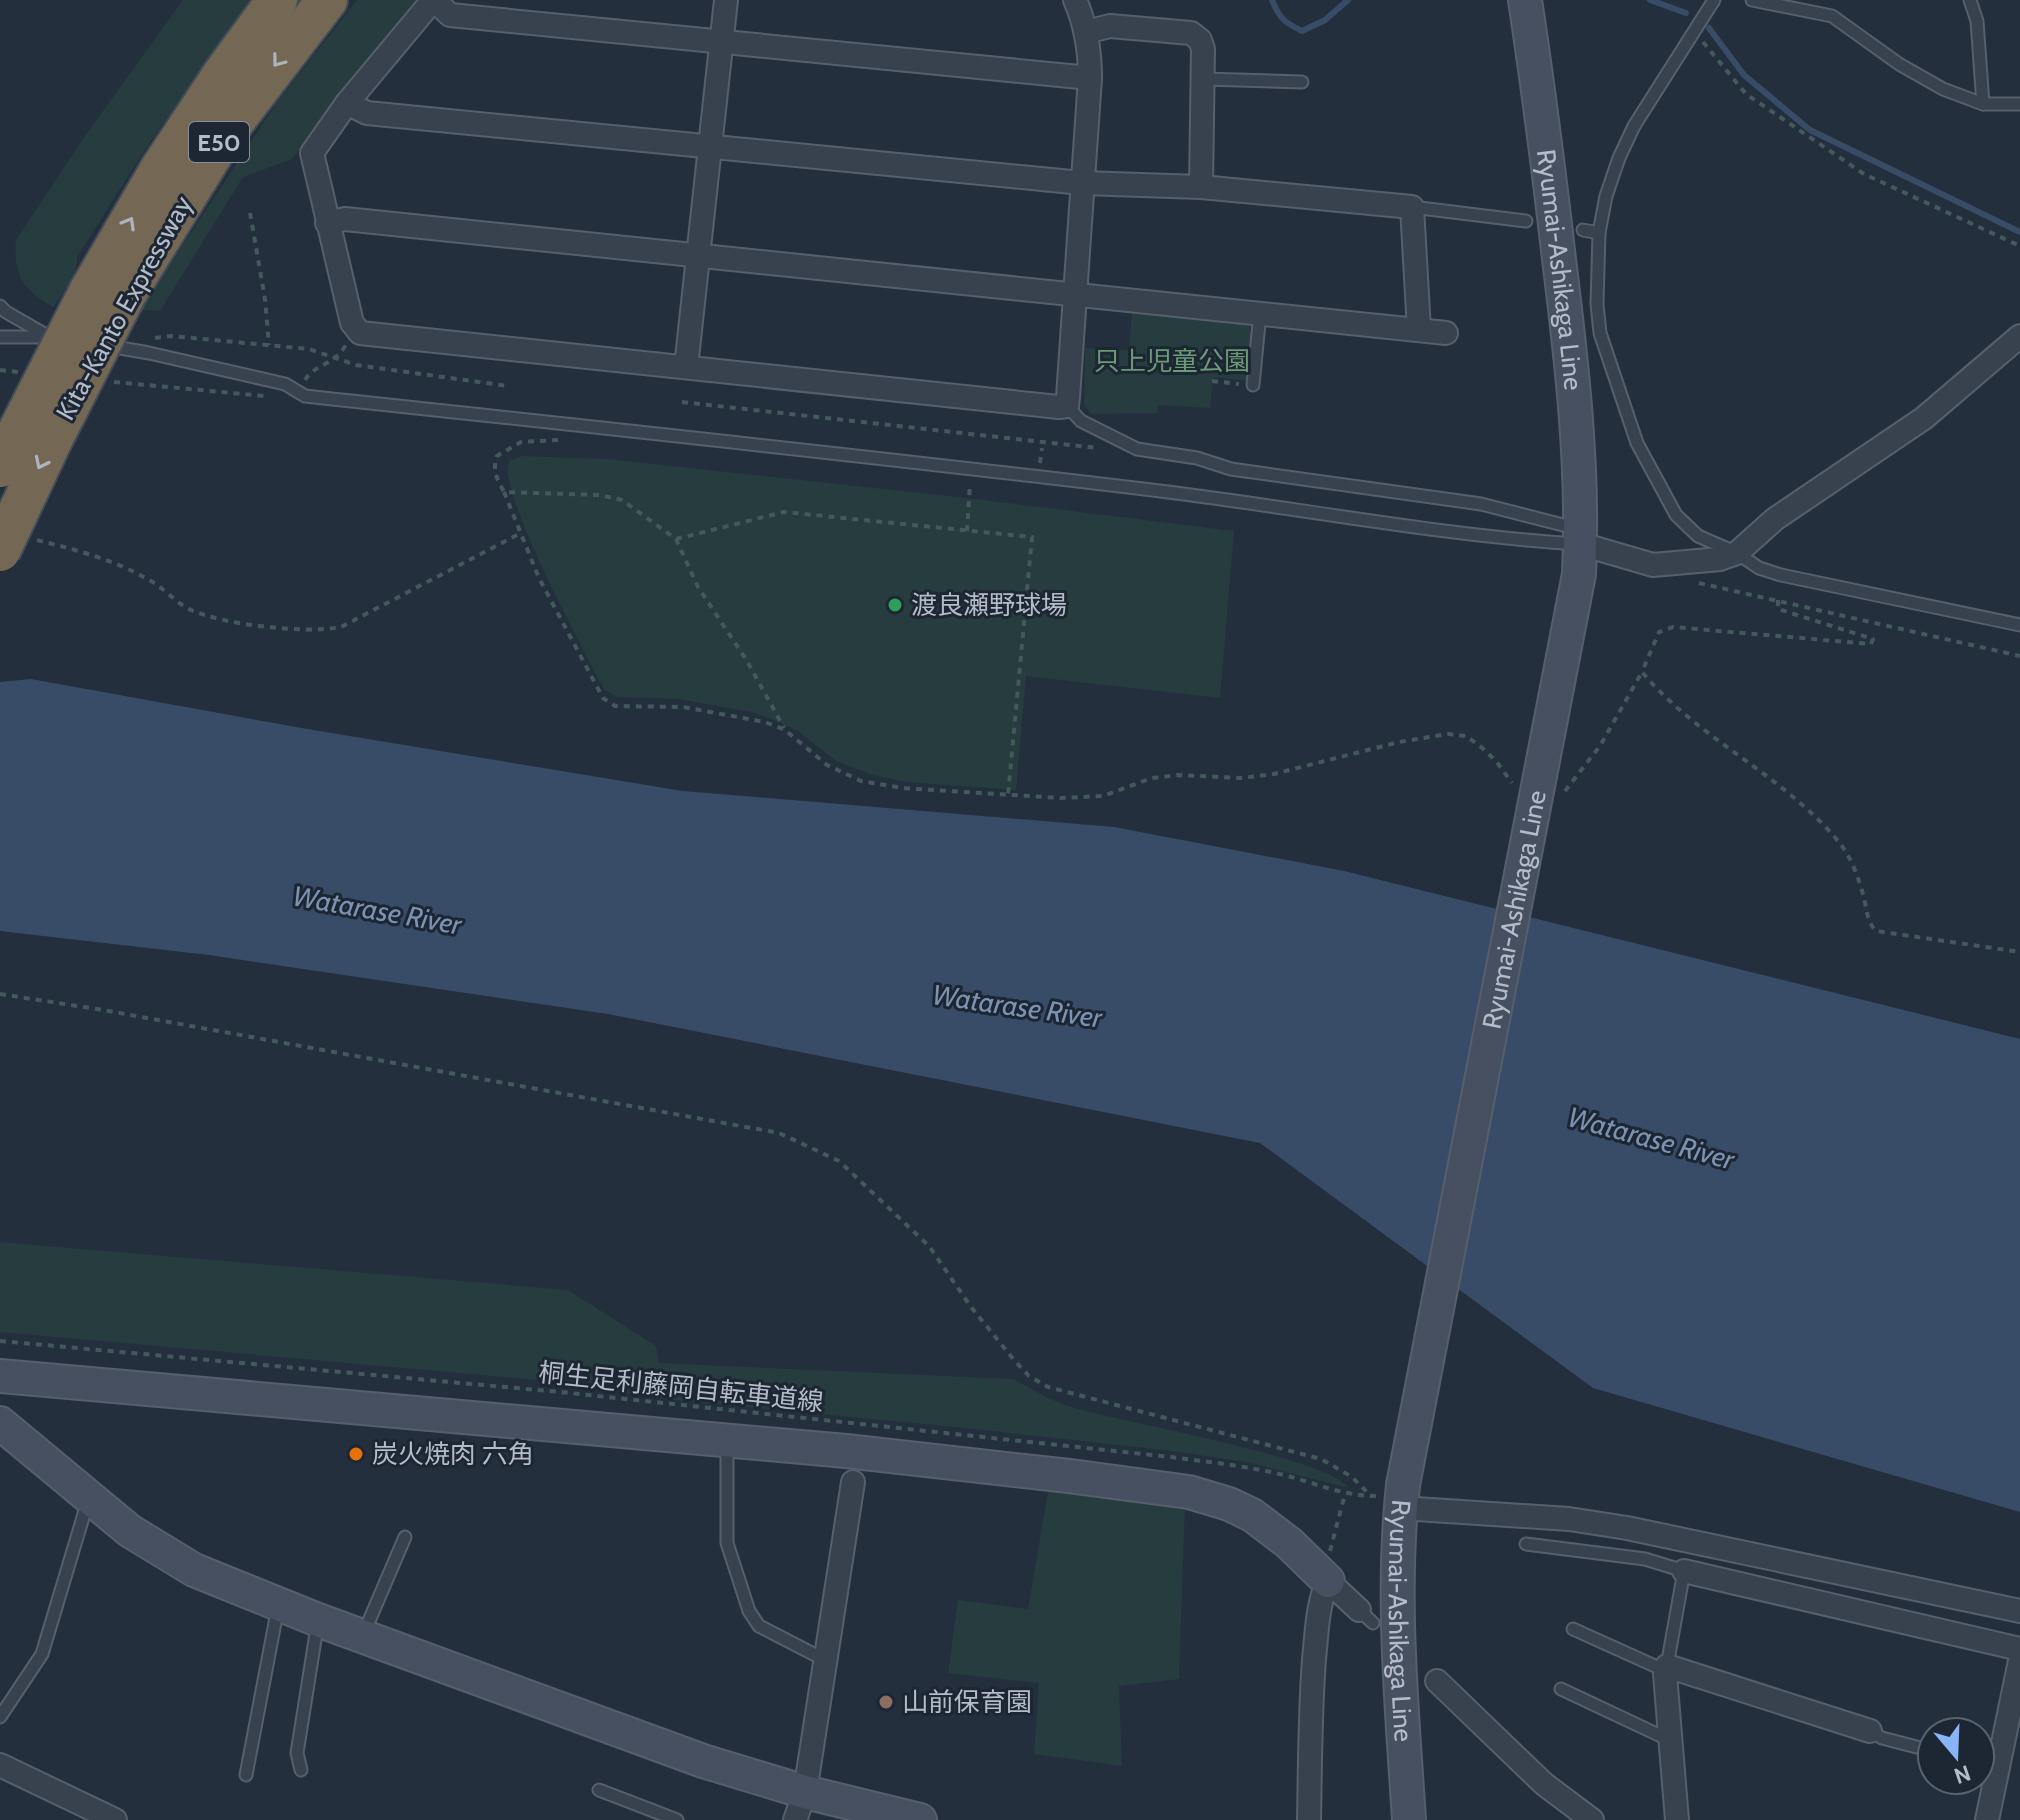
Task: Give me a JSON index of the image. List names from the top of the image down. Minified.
{"streets":{"highway":["E50","Kita-Kanto Expressway"],"street":["Ryumai-Ashikaga Line"],"path":["桐生足利藤岡自転車道線"]},"water":["Watarase River"],"parks":["只上児童公園"],"places":["渡良瀬野球場","炭火焼肉 六角","山前保育園"],"north":"bottom"}
